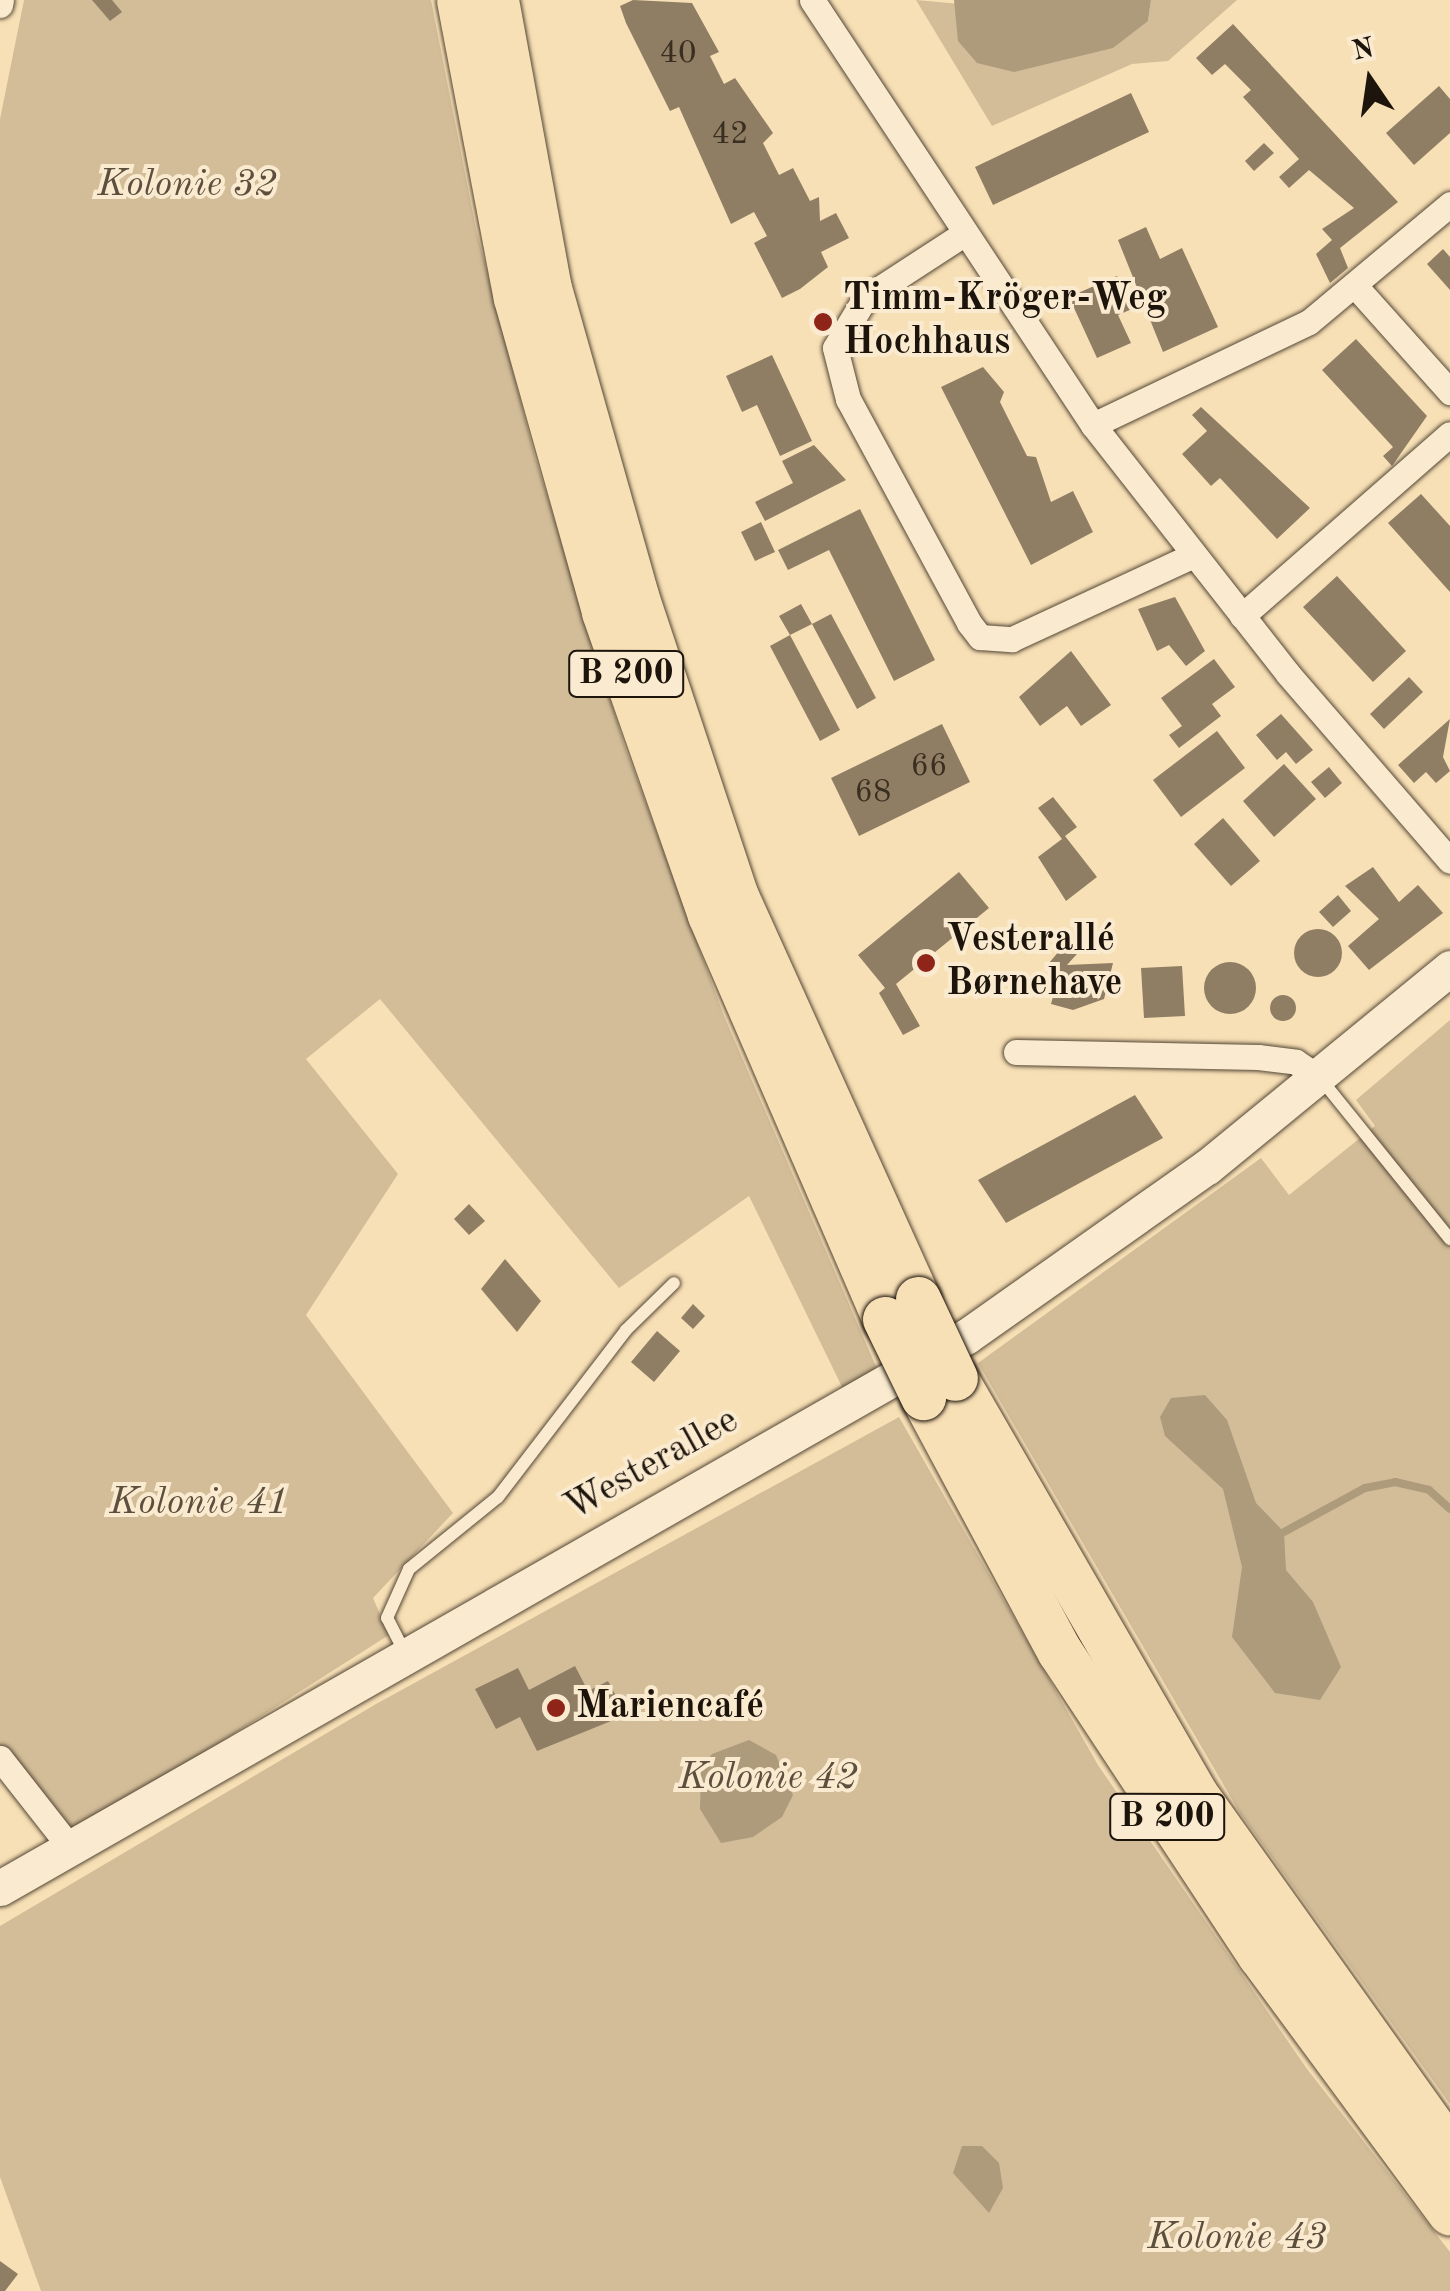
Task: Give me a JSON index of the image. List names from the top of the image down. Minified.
{"streets":{"highway":["B 200"],"street":["Westerallee"]},"parks":["Kolonie 32","Kolonie 41","Kolonie 42","Kolonie 43"],"places":["Timm-Kröger-Weg Hochhaus","Vesterallé Børnehave","Mariencafé"],"house_numbers":["40","42","66","68"],"north":"top"}
